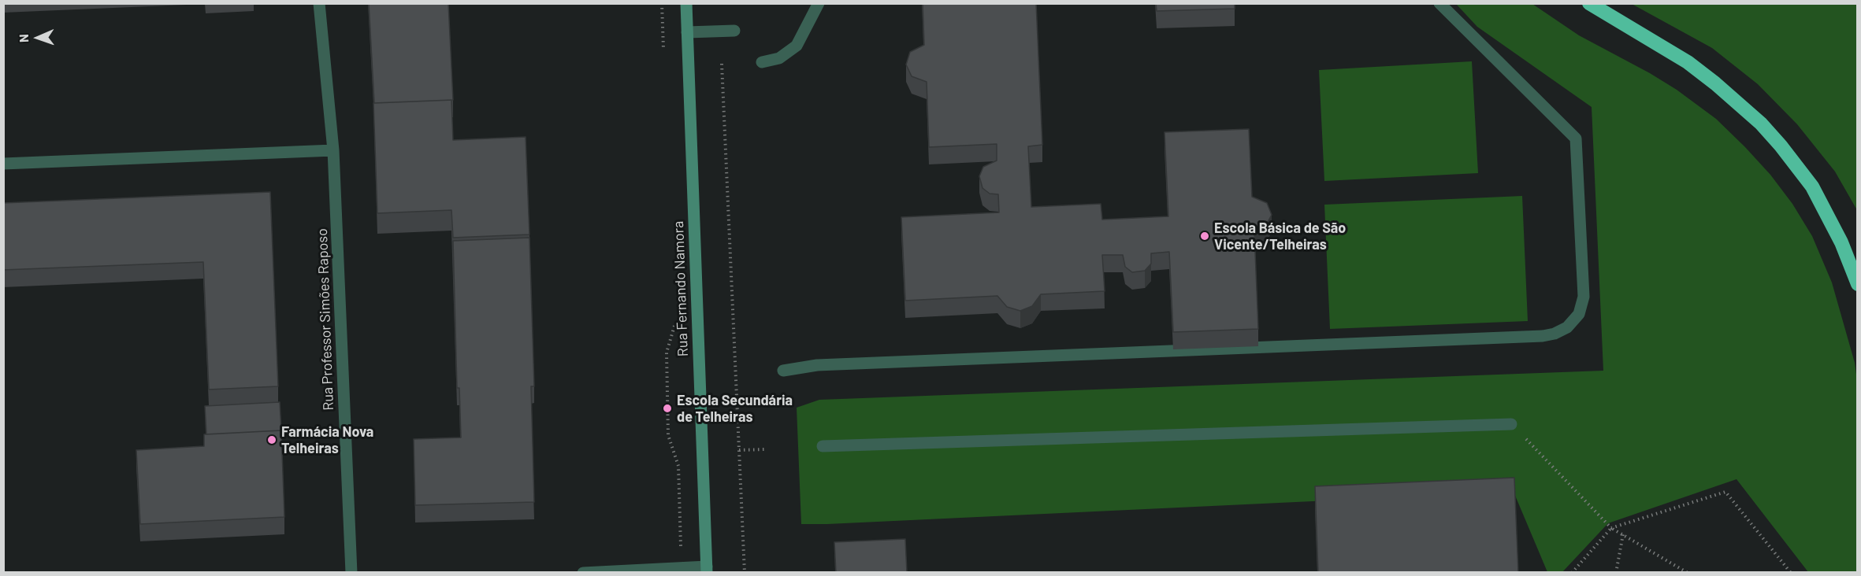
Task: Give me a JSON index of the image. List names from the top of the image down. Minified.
{"streets":{"street":["Rua Fernando Namora","Rua Professor Simões Raposo"]},"places":["Escola Básica de São Vicente/Telheiras","Escola Secundária de Telheiras","Farmácia Nova Telheiras"],"north":"left"}
